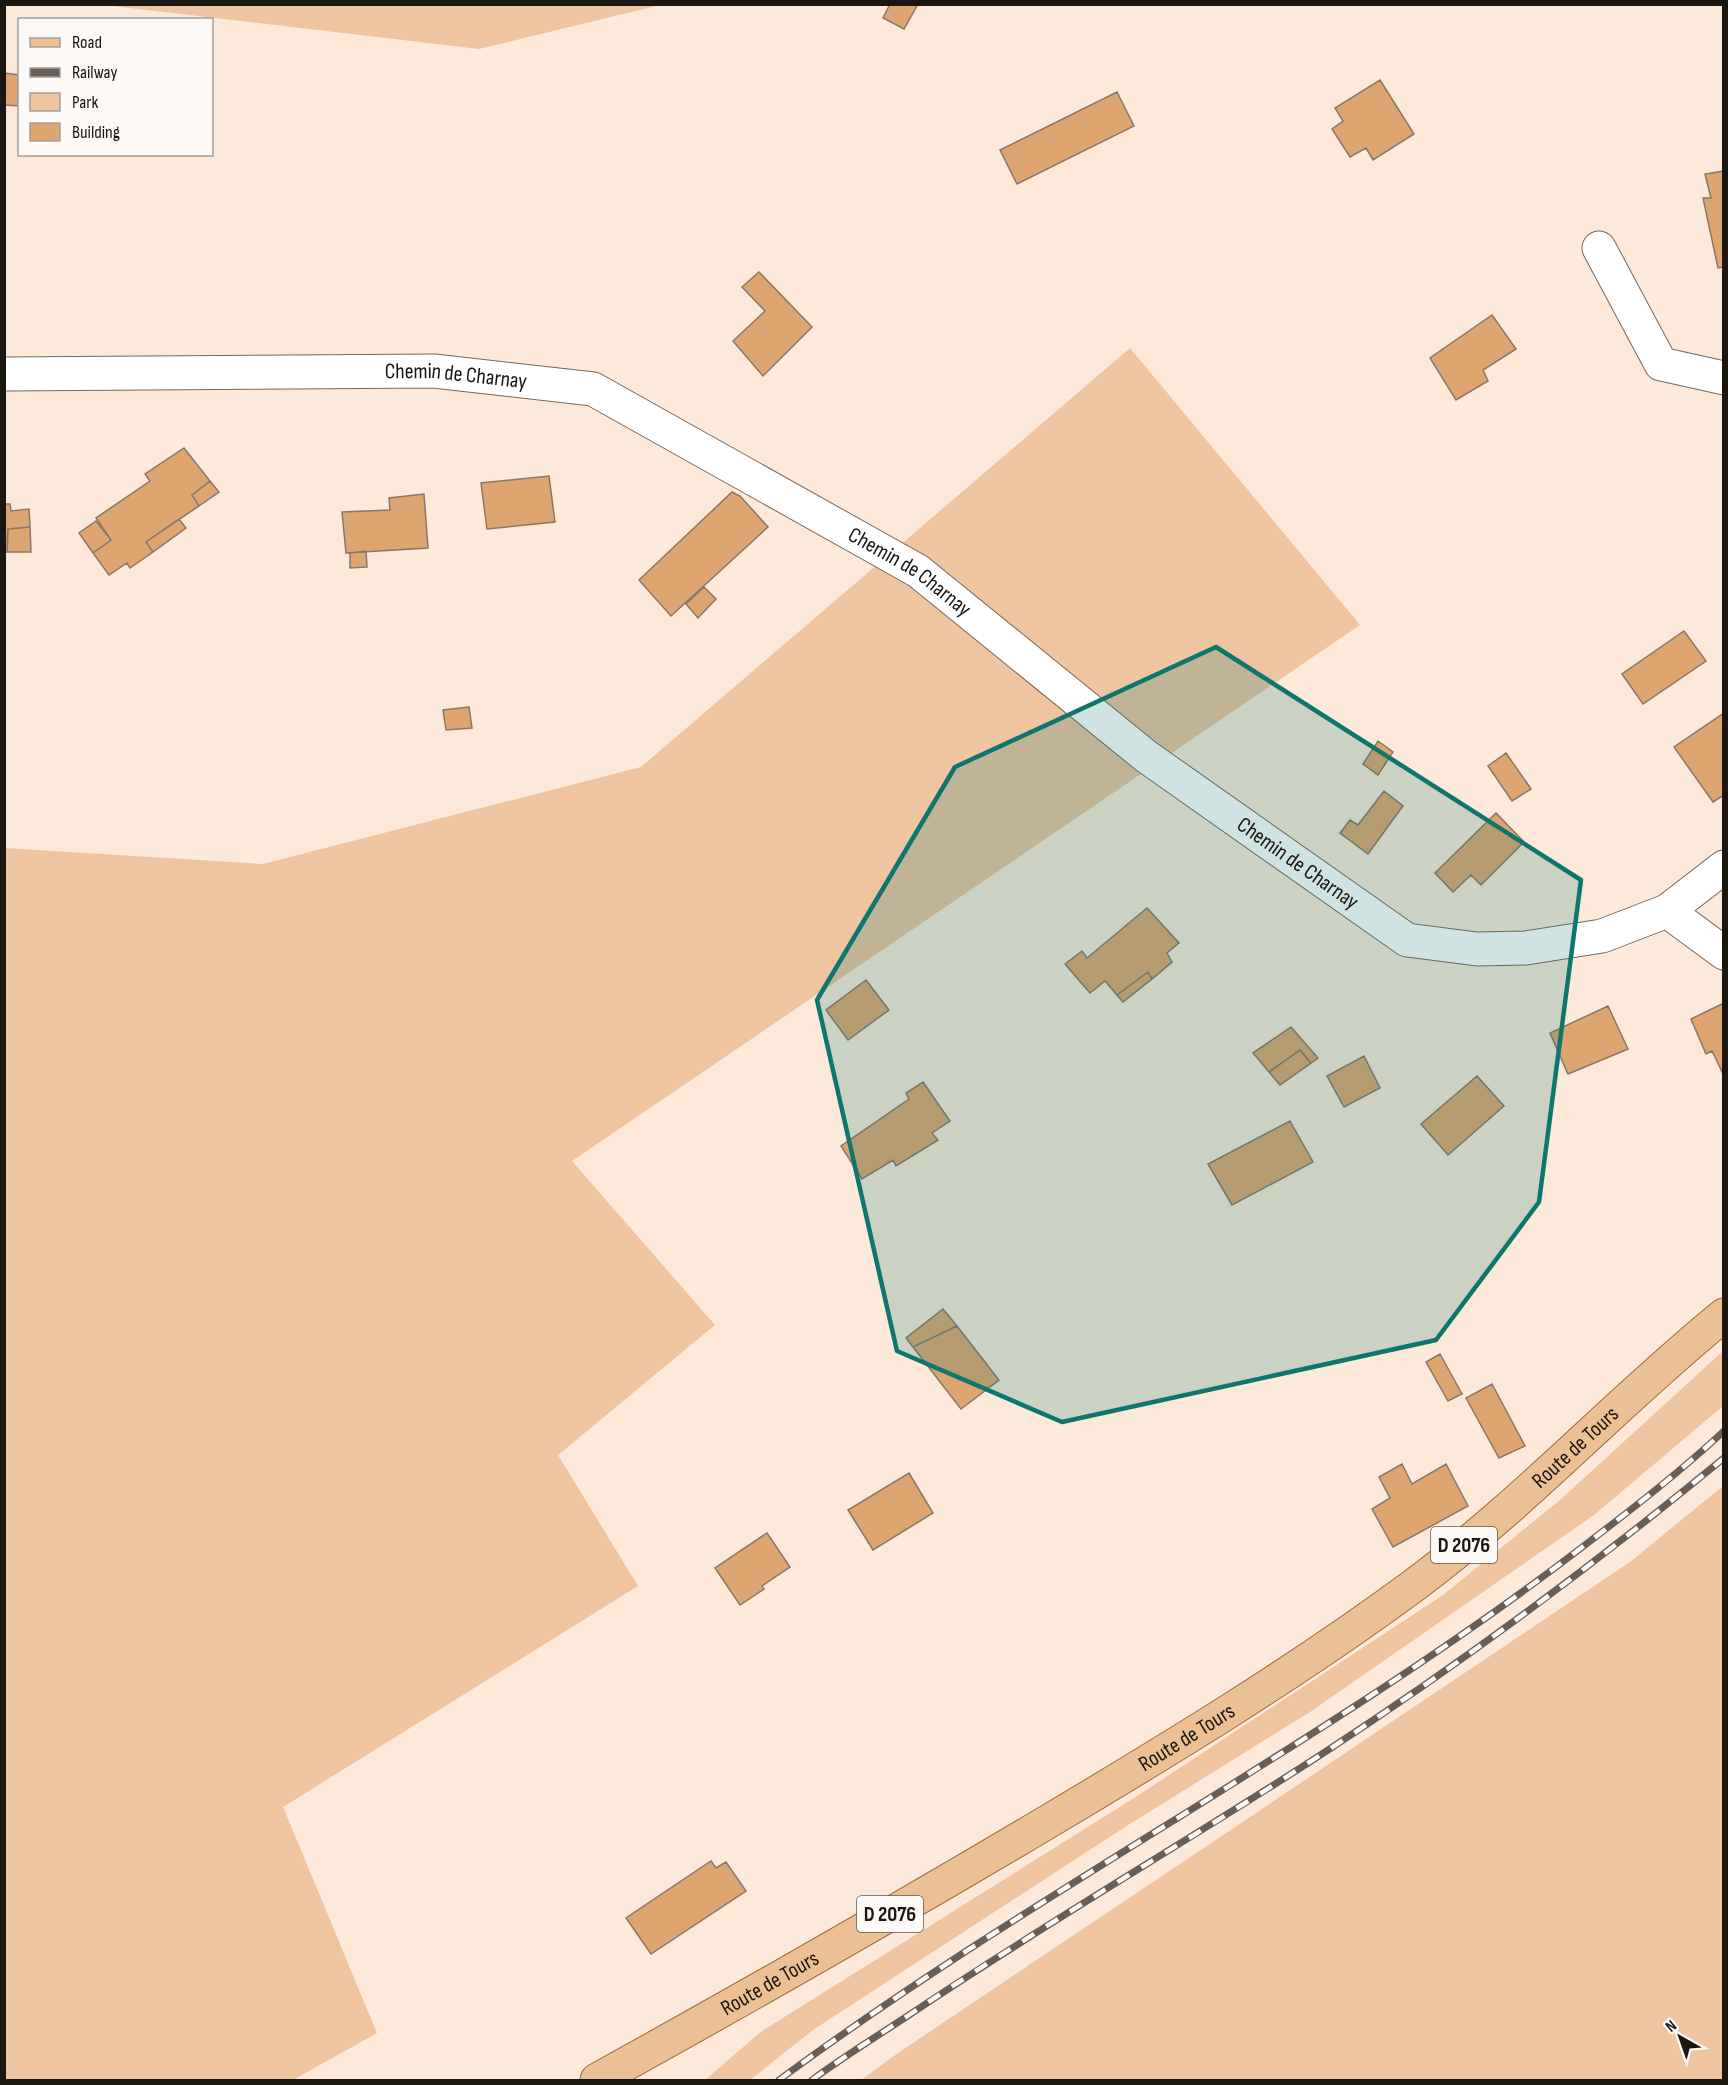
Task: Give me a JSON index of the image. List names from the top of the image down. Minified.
{"streets":{"main road":["Route de Tours","D 2076"],"street":["Chemin de Charnay"]},"legend":["Road","Railway","Park","Building"],"north":"top left"}
